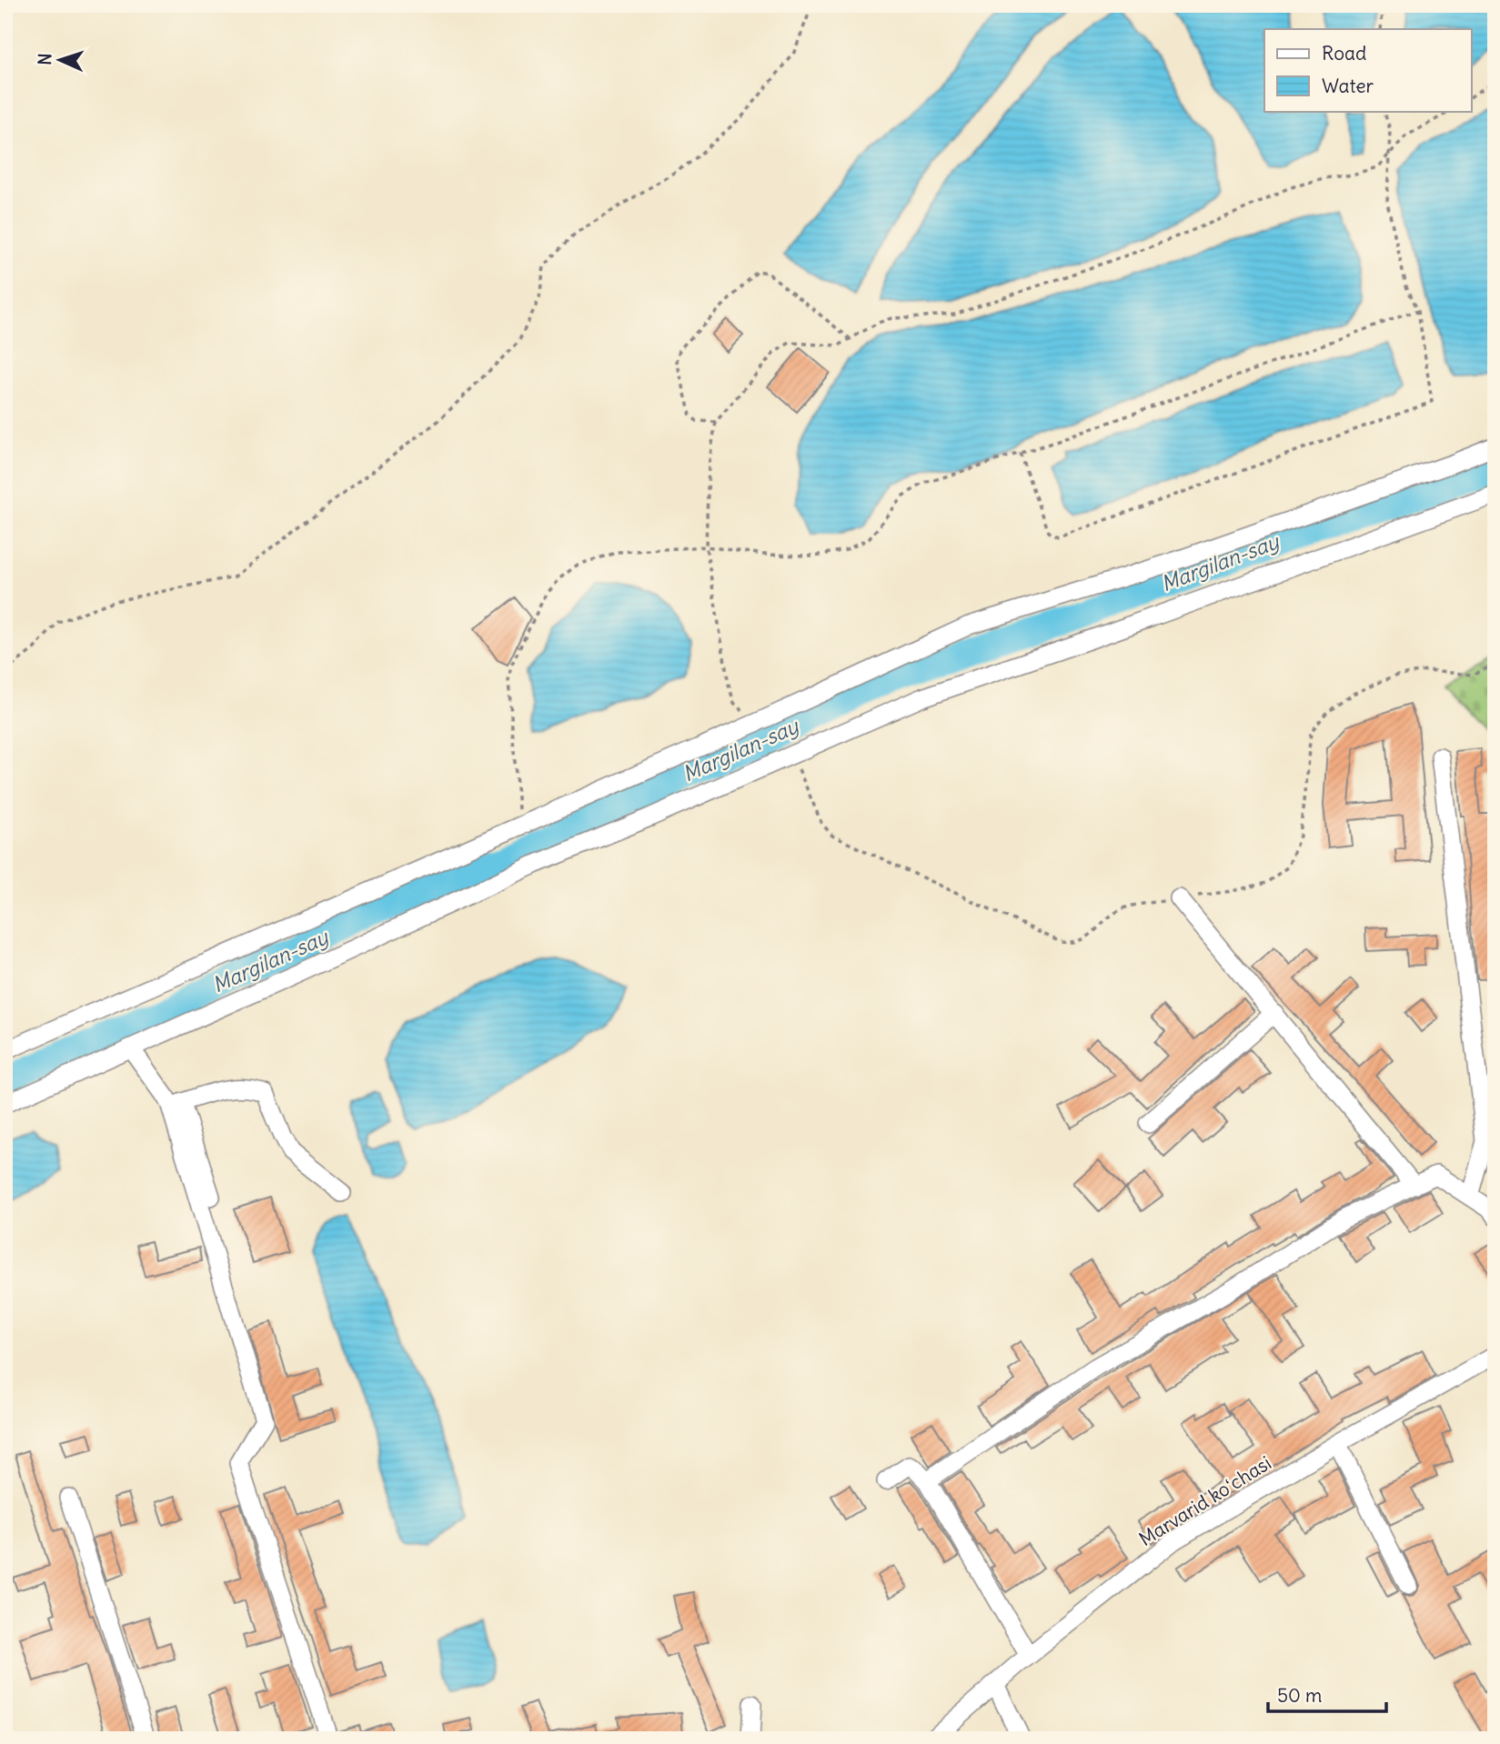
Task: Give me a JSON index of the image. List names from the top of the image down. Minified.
{"streets":{"street":["Marvarid koʻchasi"]},"water":["Margilan-say"],"legend":["Road","Water"],"scale_bar":"50 m","north":"left"}
